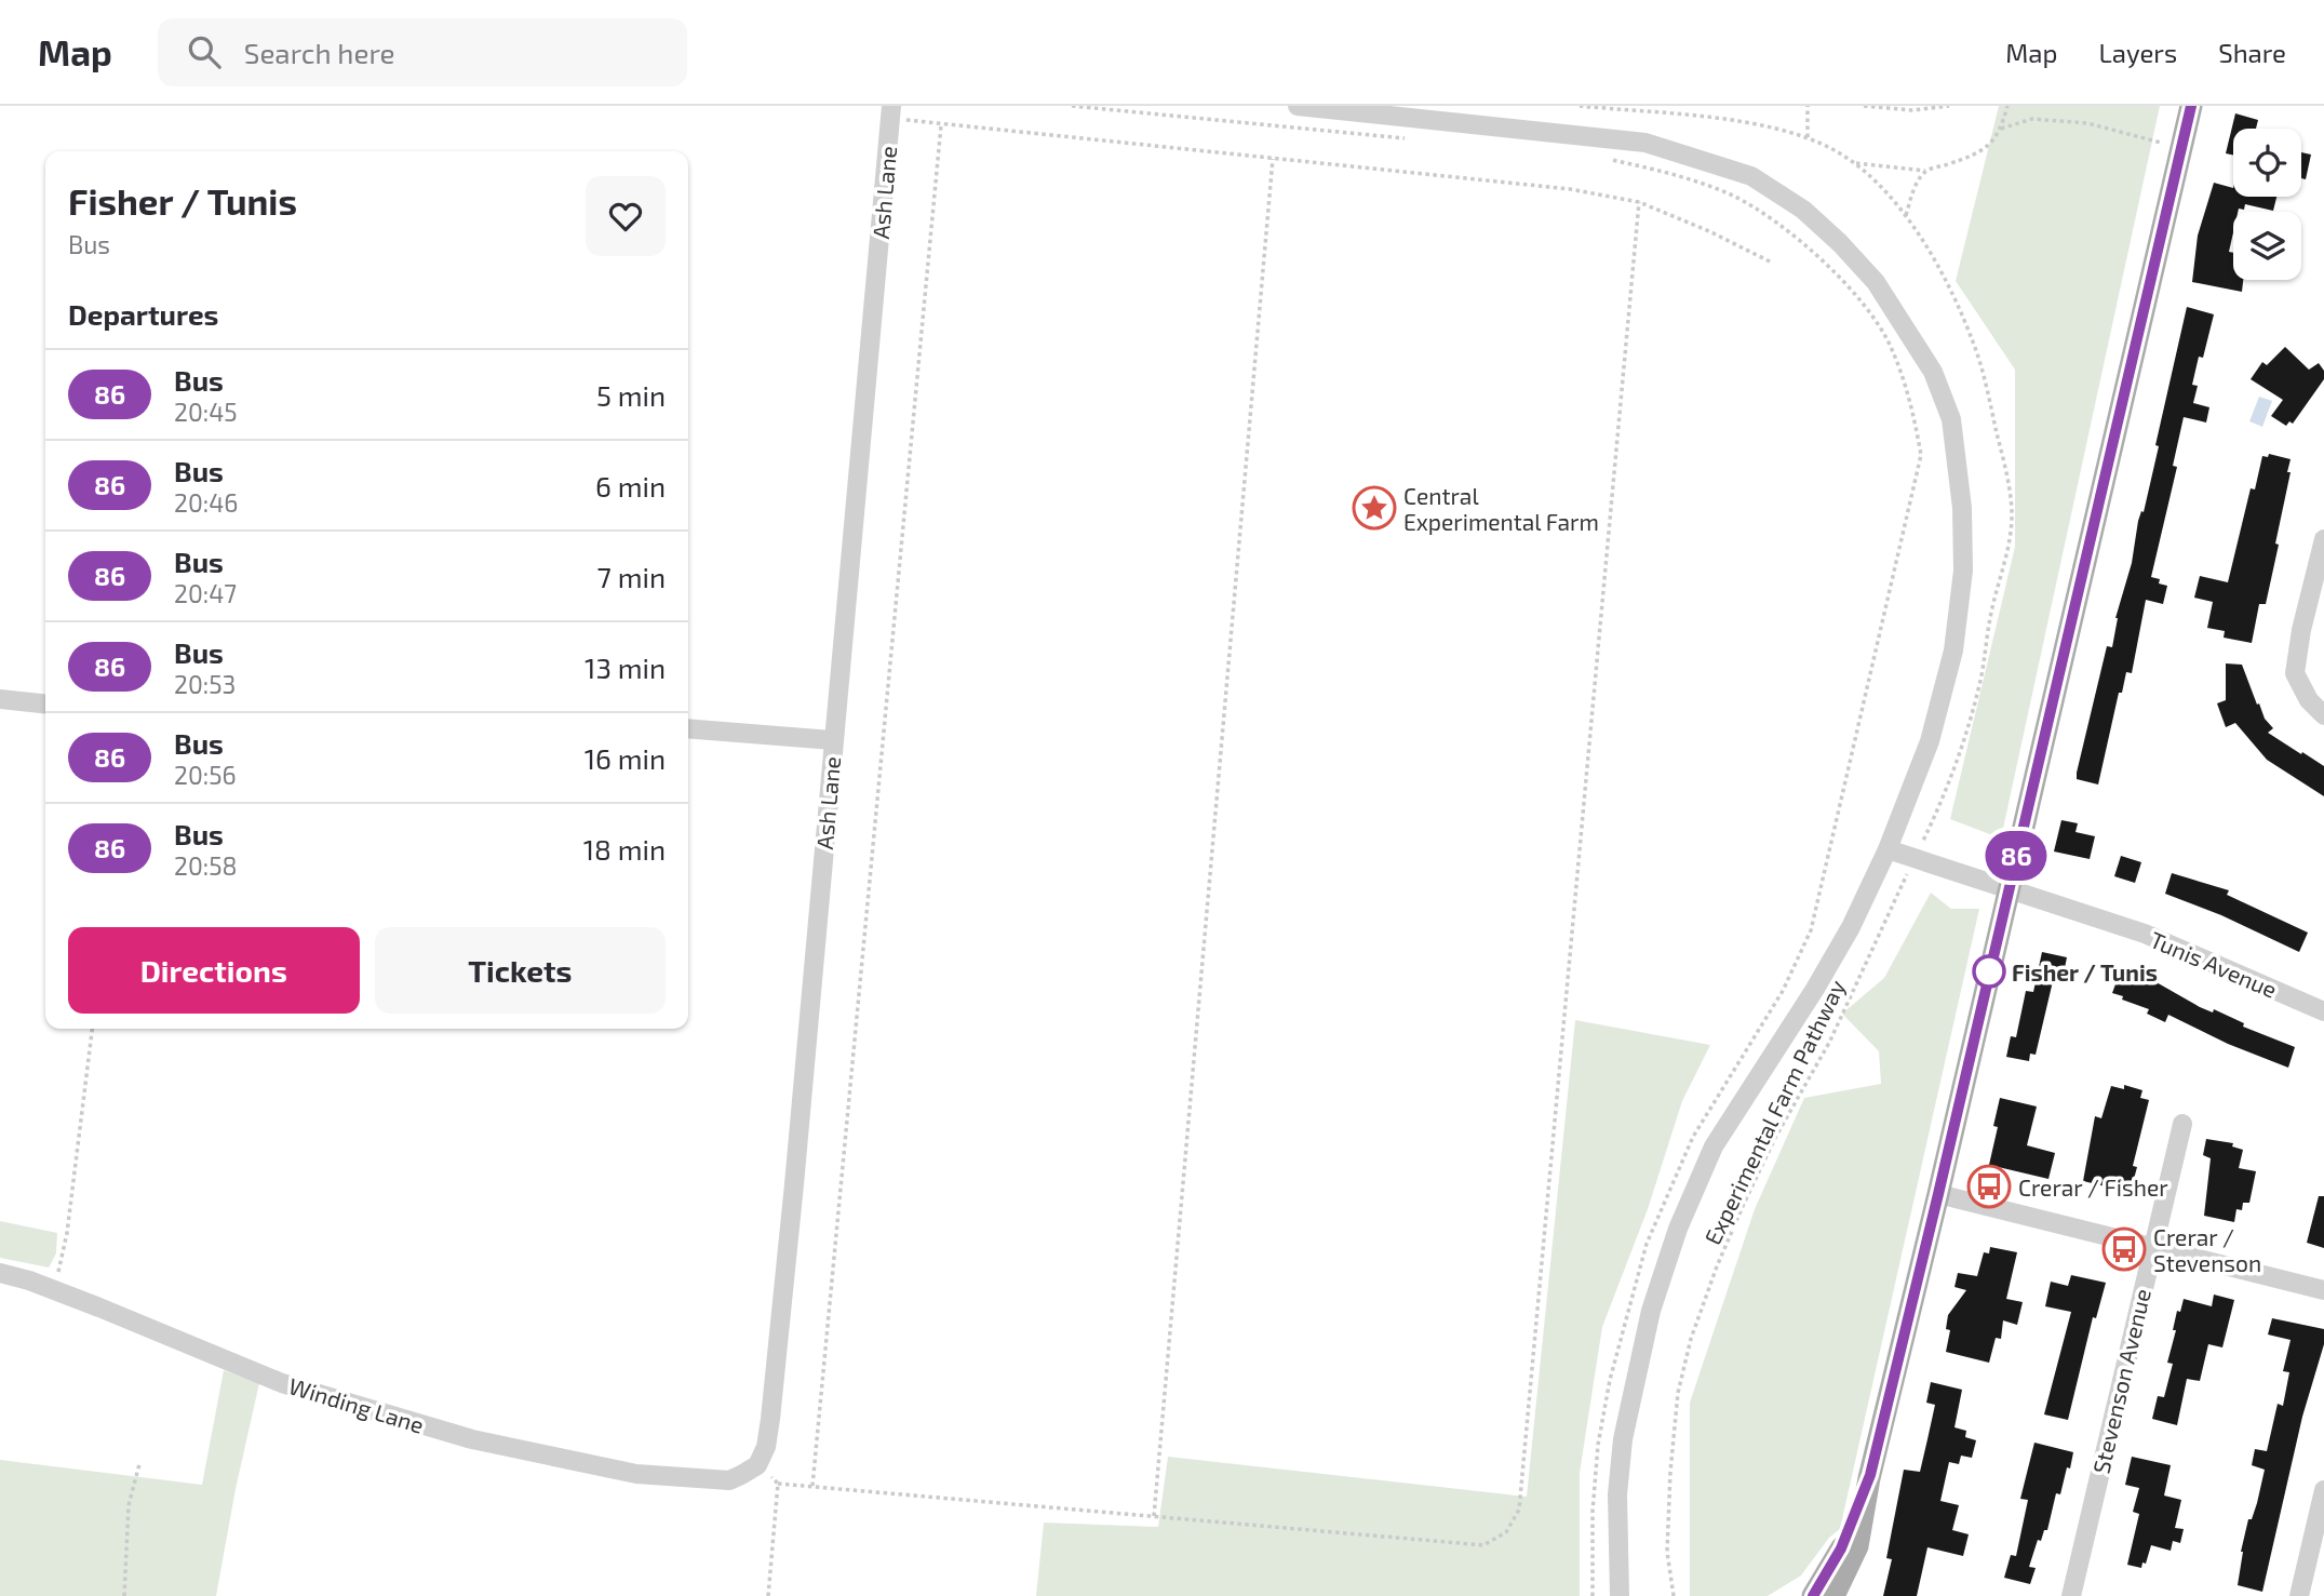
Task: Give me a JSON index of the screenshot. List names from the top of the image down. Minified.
{"streets":{"street":["Ash Lane","Tunis Avenue","Stevenson Avenue","Winding Lane"],"path":["Experimental Farm Pathway"]},"crossings":[["Ash Lane","Winding Lane"]],"places":{"place":["Central Experimental Farm"],"other":["Fisher / Tunis"],"bus stop":["Crerar / Fisher","Crerar / Stevenson"]},"lines":["bus line 86"],"page":{"header":"Map","search":"Search here","nav":["Map","Layers","Share"],"on_map":"86","heading":[["Fisher / Tunis","Bus"],"Departures"],"list":[{"mark":"86","name":"Bus","note":"20:45","value":"5 min"},{"mark":"86","name":"Bus","note":"20:46","value":"6 min"},{"mark":"86","name":"Bus","note":"20:47","value":"7 min"},{"mark":"86","name":"Bus","note":"20:53","value":"13 min"},{"mark":"86","name":"Bus","note":"20:56","value":"16 min"},{"mark":"86","name":"Bus","note":"20:58","value":"18 min"}],"buttons":["Directions","Tickets"]}}
